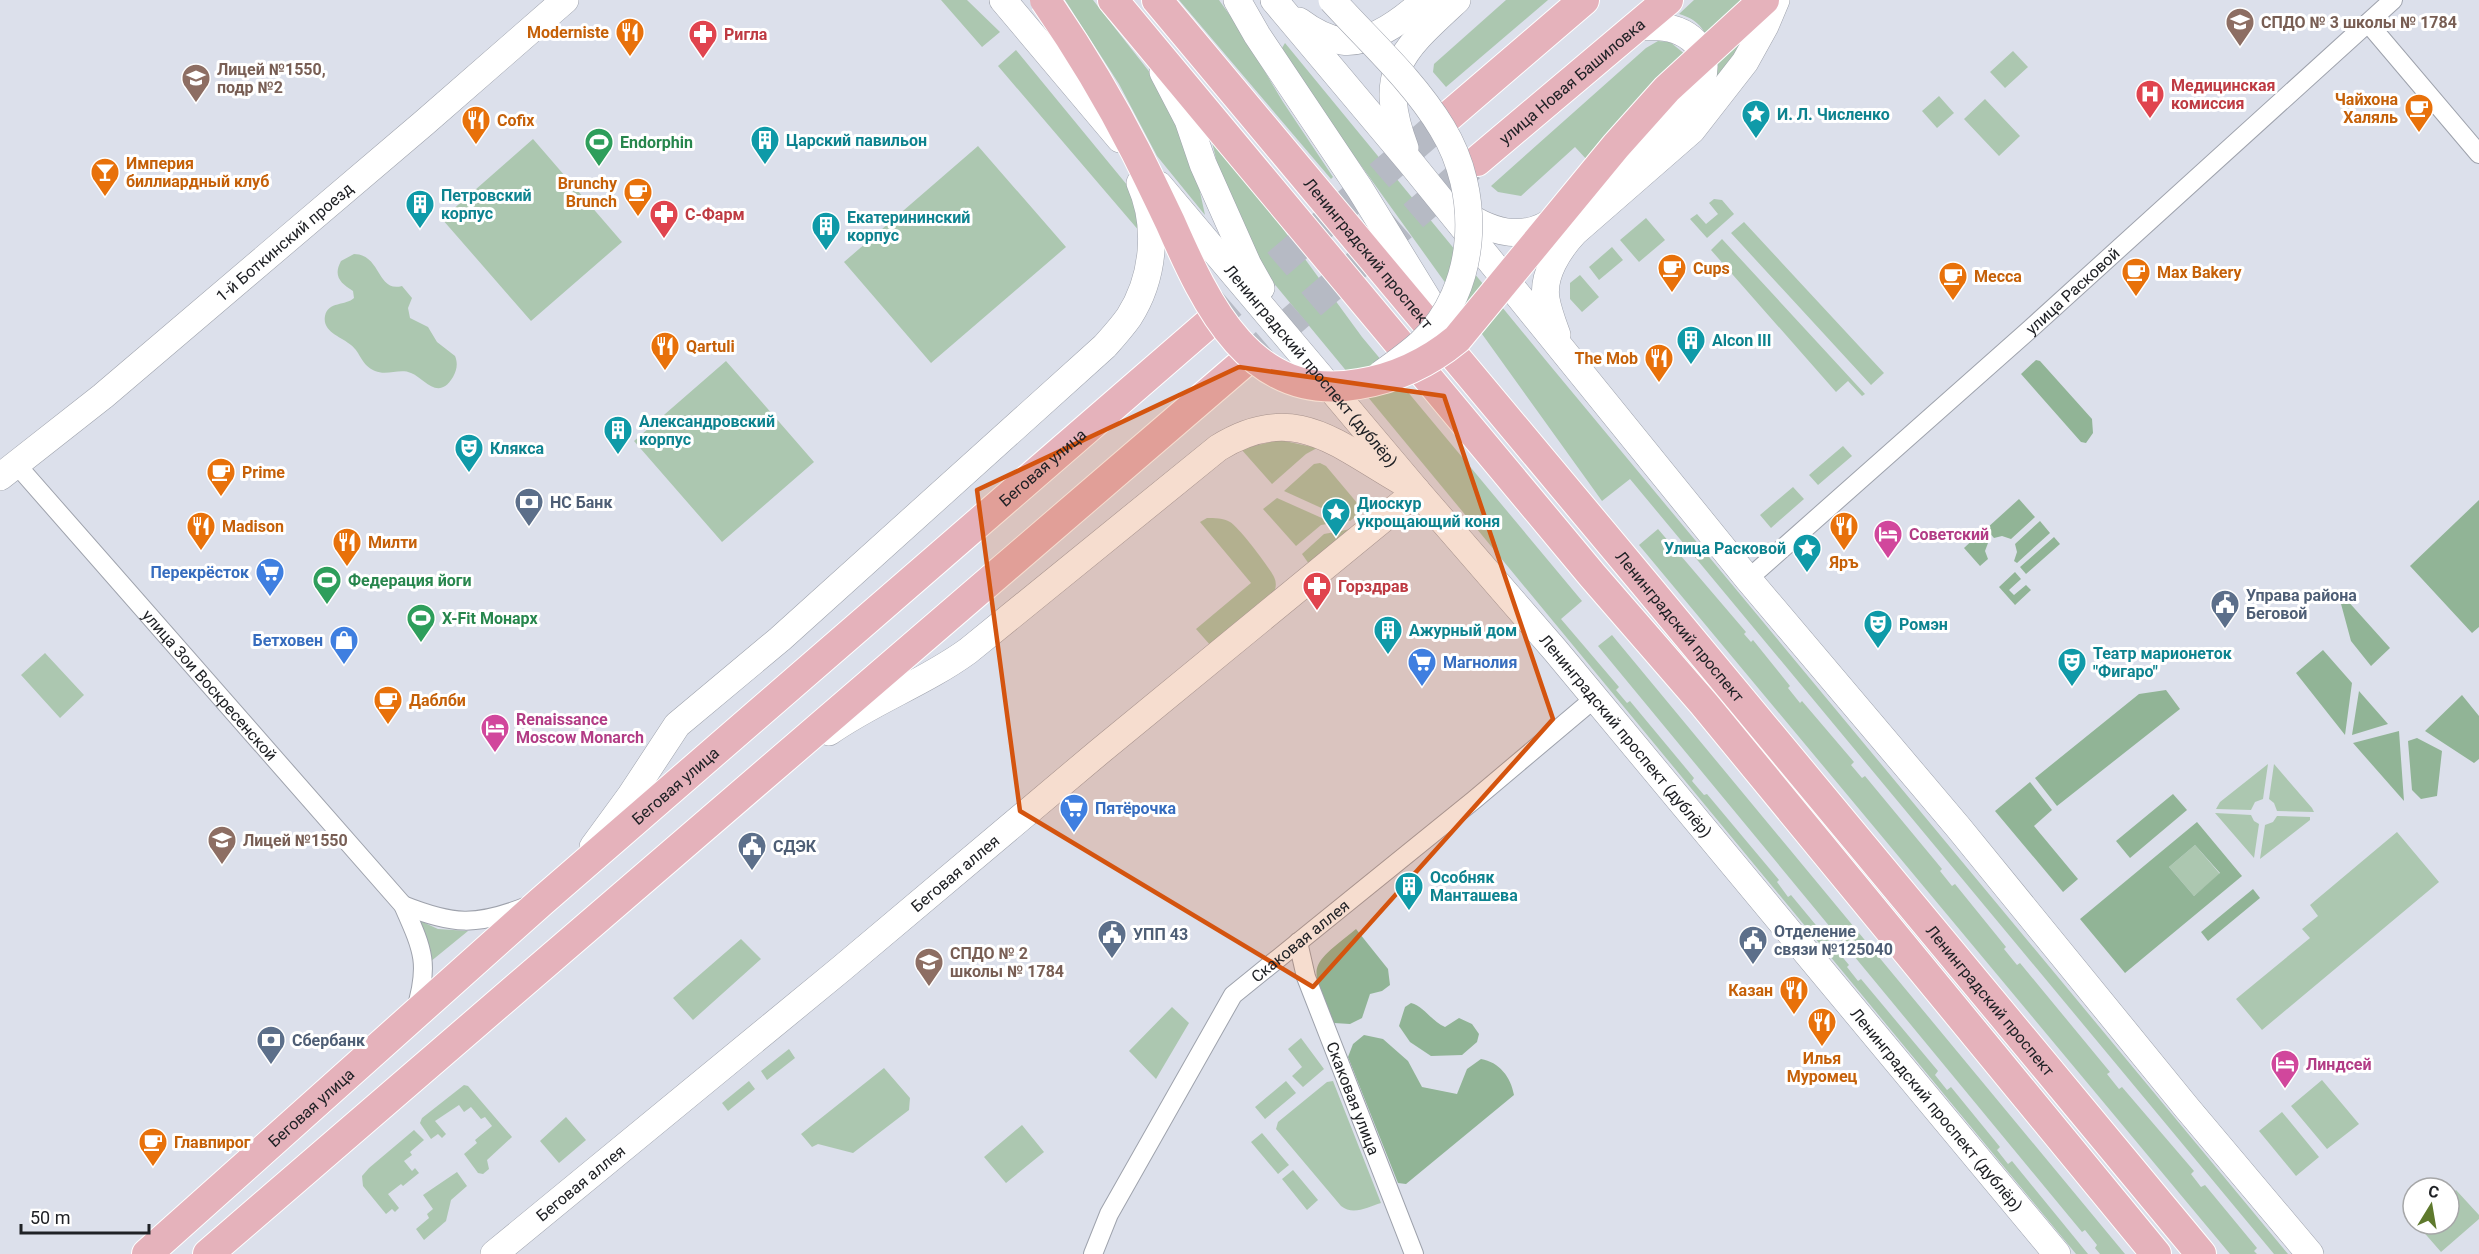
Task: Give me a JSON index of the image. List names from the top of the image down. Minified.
{"streets":{"main road":["улица Новая Башиловка","1-й Боткинский проезд","Ленинградский проспект","Ленинградский проспект (дублёр)","Беговая улица","Беговая аллея"],"street":["улица Расковой","улица Зои Воскресенской","Скаковая аллея","Скаковая улица"]},"crossings":[["1-й Боткинский проезд","улица Зои Воскресенской"],["Ленинградский проспект (дублёр)","Беговая аллея"],["Ленинградский проспект (дублёр)","Скаковая аллея"],["Беговая улица","улица Зои Воскресенской"],["Скаковая аллея","Скаковая улица"]],"places":{"school or university":["СПДО № 3 школы № 1784","Лицей №1550, подр №2","Лицей №1550","СПДО № 2 школы № 1784"],"restaurant":["Moderniste","Cofix","Qartuli","The Mob","Madison","Яръ","Милти","Казан","Илья Муромец"],"pharmacy":["Ригла","С-Фарм","Горздрав"],"hospital":["Медицинская комиссия"],"cafe":["Чайхона Халяль","Brunchy Brunch","Cups","Max Bakery","Mecca","Prime","Даблби","Главпирог"],"place":["И. Л. Численко","Диоскур укрощающий коня","Улица Расковой"],"building":["Царский павильон","Петровский корпус","Екатерининский корпус","Alcon III","Александровский корпус","Ажурный дом","Особняк Манташева"],"sports":["Endorphin","Федерация йоги","X-Fit Монарх"],"bar":["Империя биллиардный клуб"],"theatre":["Клякса","Ромэн","Театр марионеток \"Фигаро\""],"bank":["НС Банк","Сбербанк"],"hotel":["Советский","Renaissance Moscow Monarch","Линдсей"],"supermarket":["Перекрёсток","Магнолия","Пятёрочка"],"public building":["Управа района Беговой","СДЭК","УПП 43","Отделение связи №125040"],"shop":["Бетховен"]},"scale_bar":"50 m","north":"top"}
